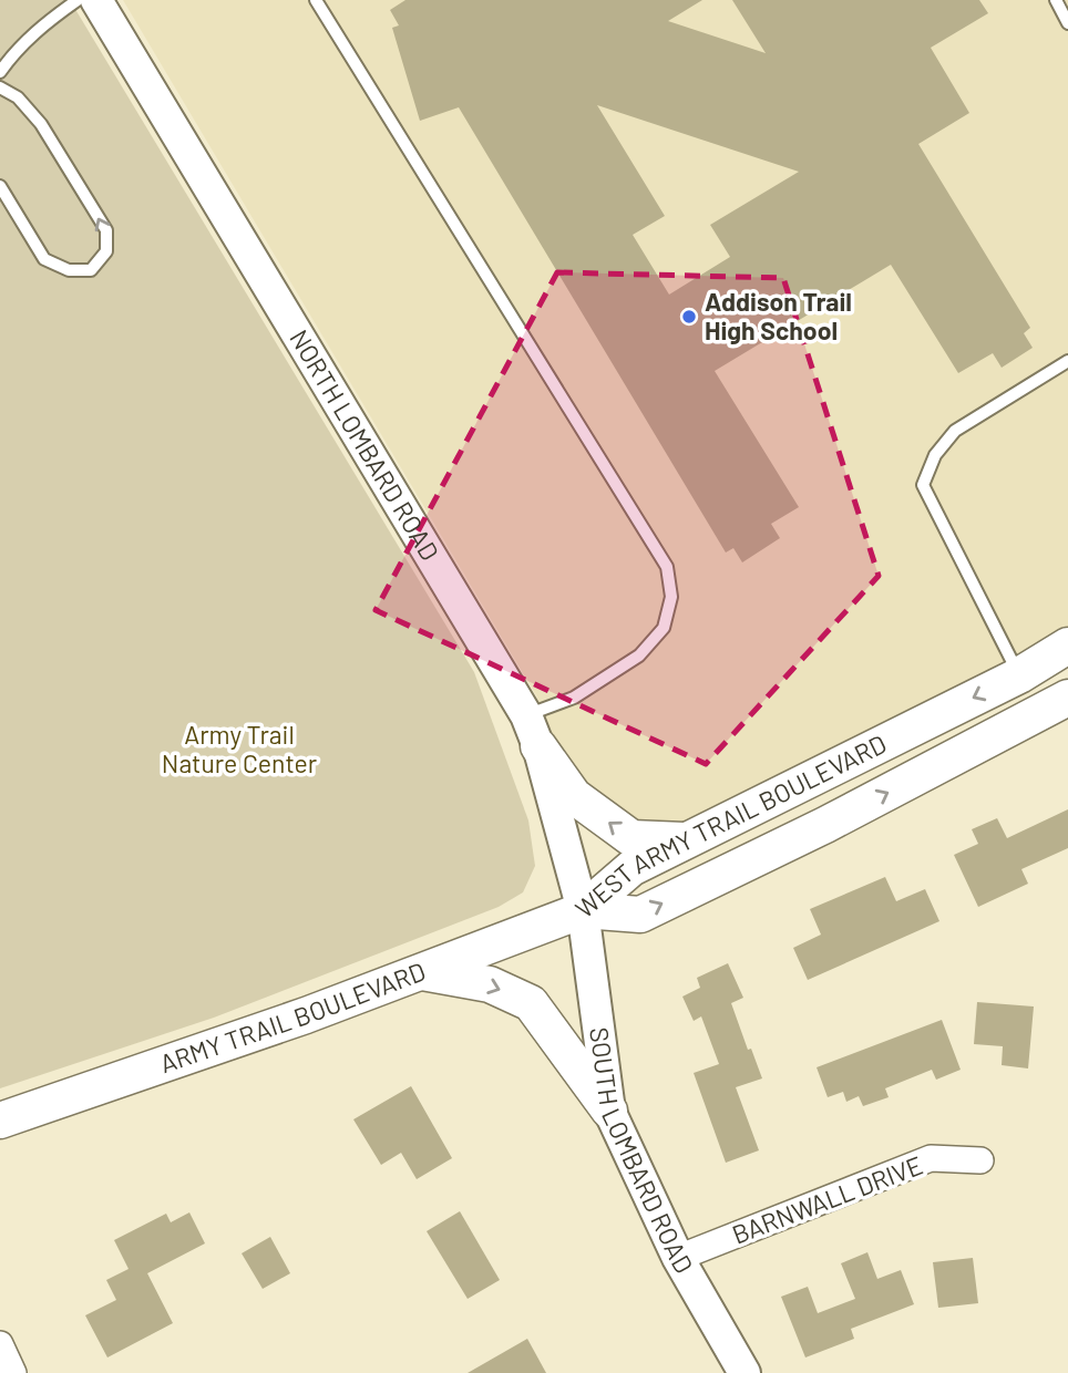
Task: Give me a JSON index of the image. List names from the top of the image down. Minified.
{"streets":{"main road":["WEST ARMY TRAIL BOULEVARD","ARMY TRAIL BOULEVARD"],"street":["NORTH LOMBARD ROAD","SOUTH LOMBARD ROAD","BARNWALL DRIVE"]},"crossings":[["NORTH LOMBARD ROAD","WEST ARMY TRAIL BOULEVARD"],["NORTH LOMBARD ROAD","ARMY TRAIL BOULEVARD"],["NORTH LOMBARD ROAD","SOUTH LOMBARD ROAD"],["WEST ARMY TRAIL BOULEVARD","ARMY TRAIL BOULEVARD"],["WEST ARMY TRAIL BOULEVARD","SOUTH LOMBARD ROAD"],["ARMY TRAIL BOULEVARD","SOUTH LOMBARD ROAD"],["SOUTH LOMBARD ROAD","BARNWALL DRIVE"]],"parks":["Army Trail Nature Center"],"places":["Addison Trail High School"]}
